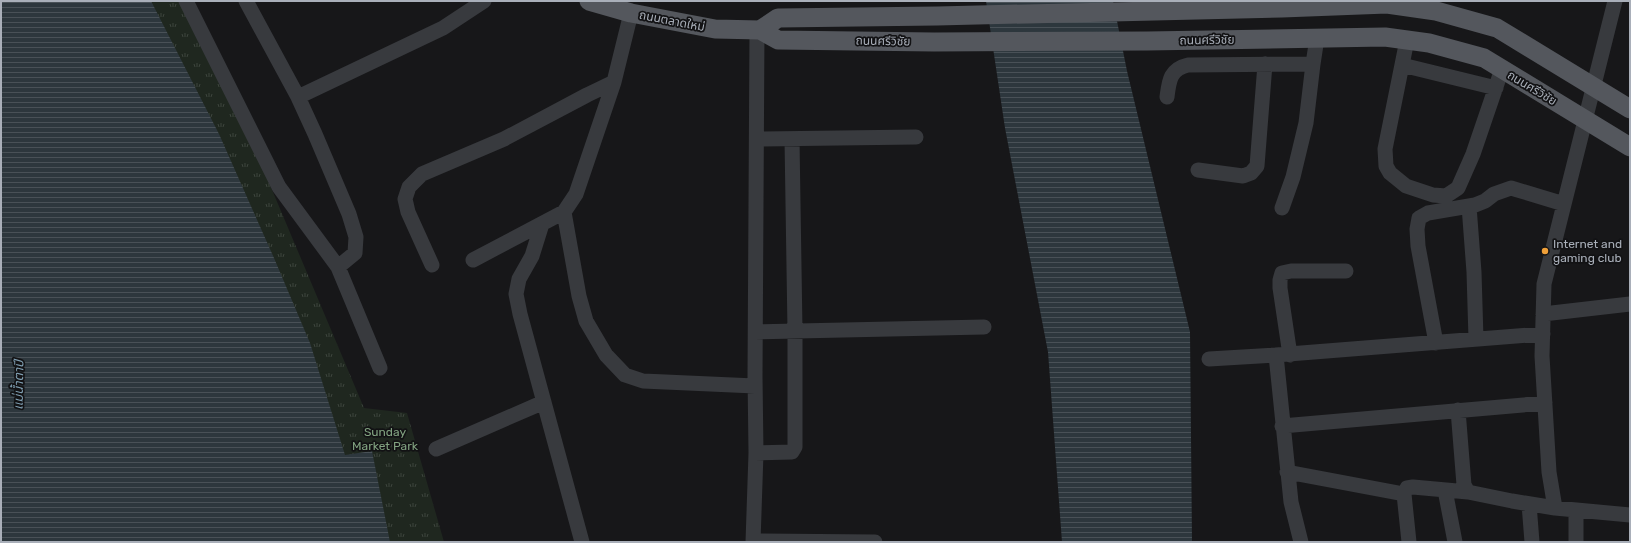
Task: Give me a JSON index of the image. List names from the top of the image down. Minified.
{"streets":{"main road":["ถนนตลาดใหม่","ถนนศรีวิชัย"]},"crossings":[["ถนนตลาดใหม่","ถนนศรีวิชัย"]],"water":["แม่น้ำตาปี"],"parks":["Sunday Market Park"],"places":["Internet and gaming club"]}
